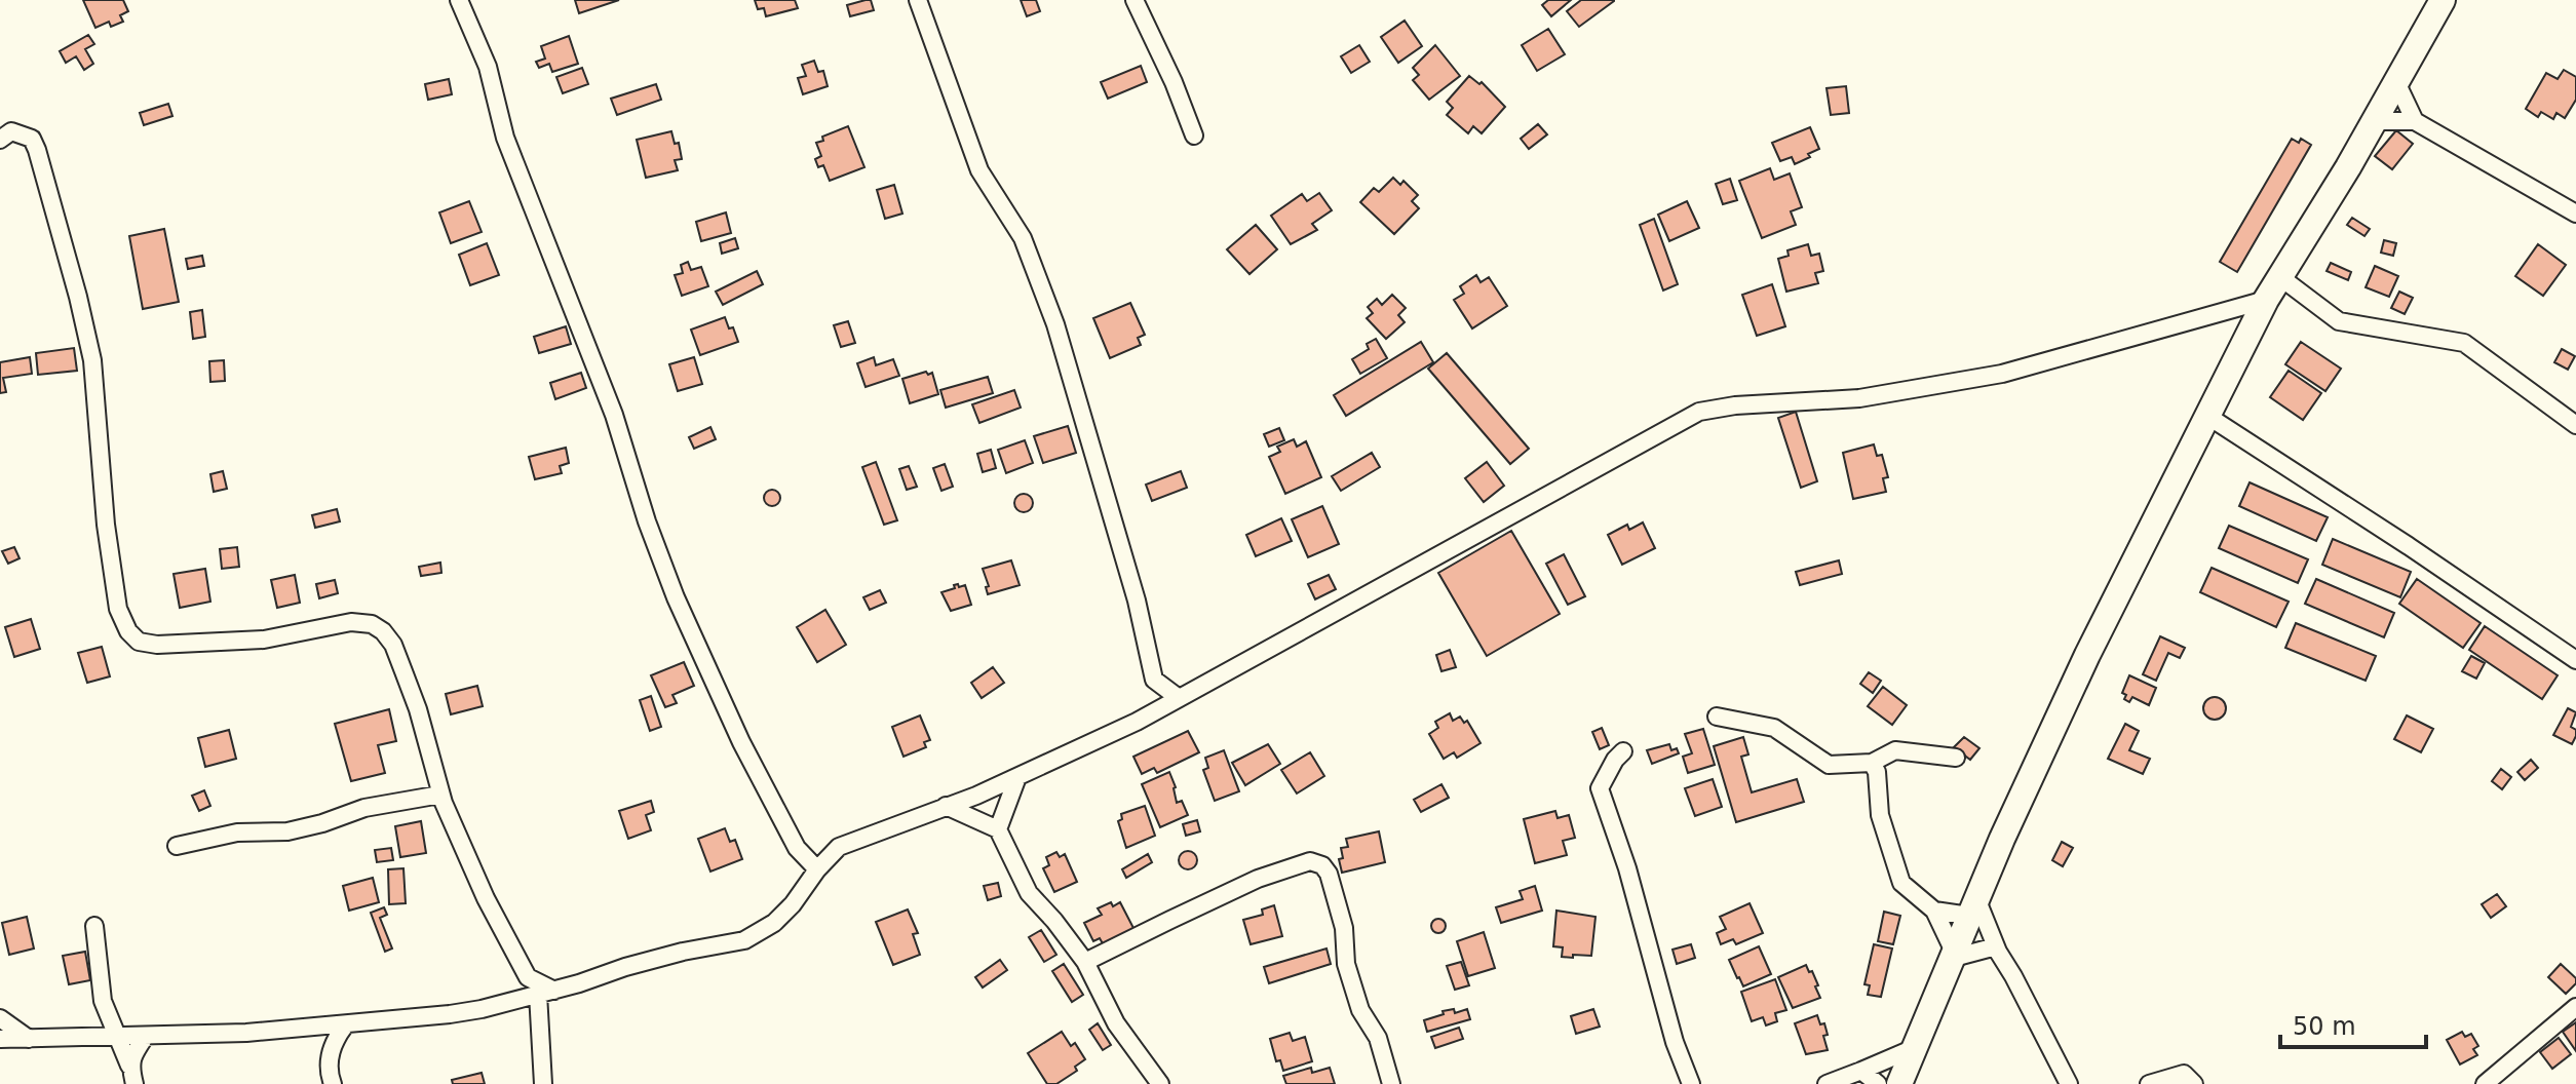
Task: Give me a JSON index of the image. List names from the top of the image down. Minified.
{"scale_bar":"50 m"}
